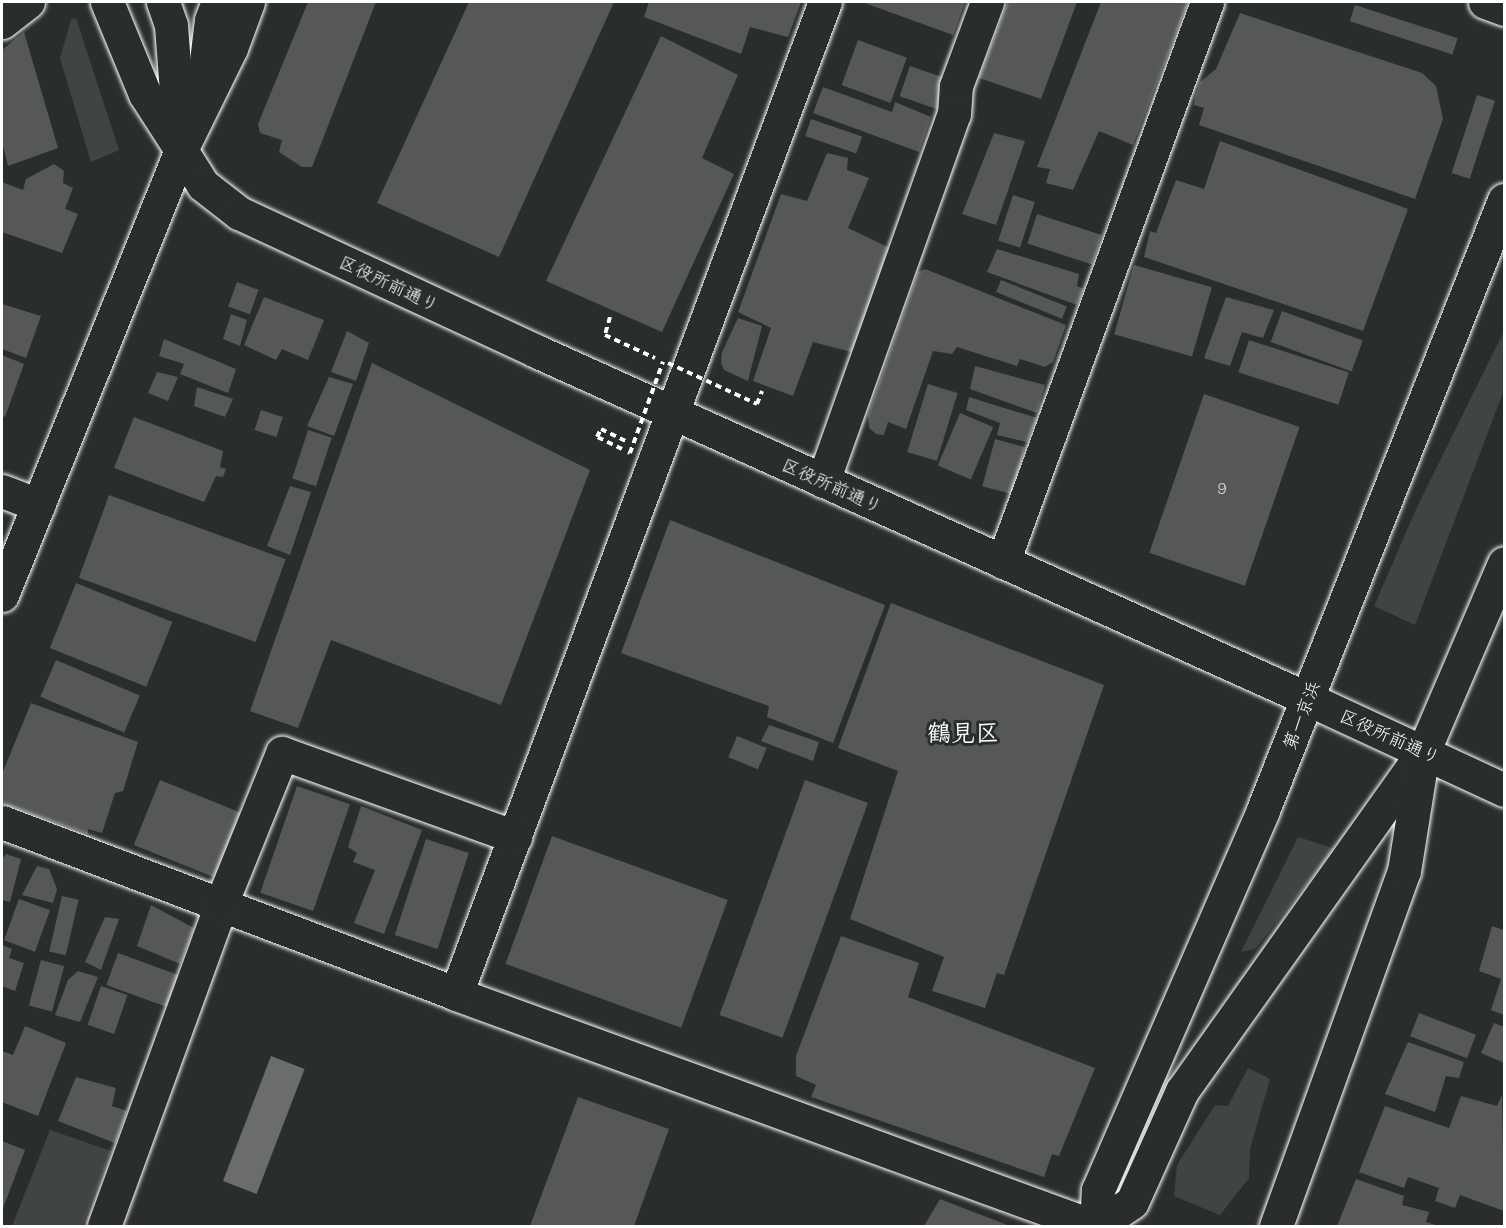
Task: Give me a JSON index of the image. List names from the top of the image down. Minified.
{"streets":{"main road":["区役所前通り","第一京浜"]},"crossings":[["区役所前通り","第一京浜"]],"districts":["鶴見区"],"house_numbers":["9"]}
